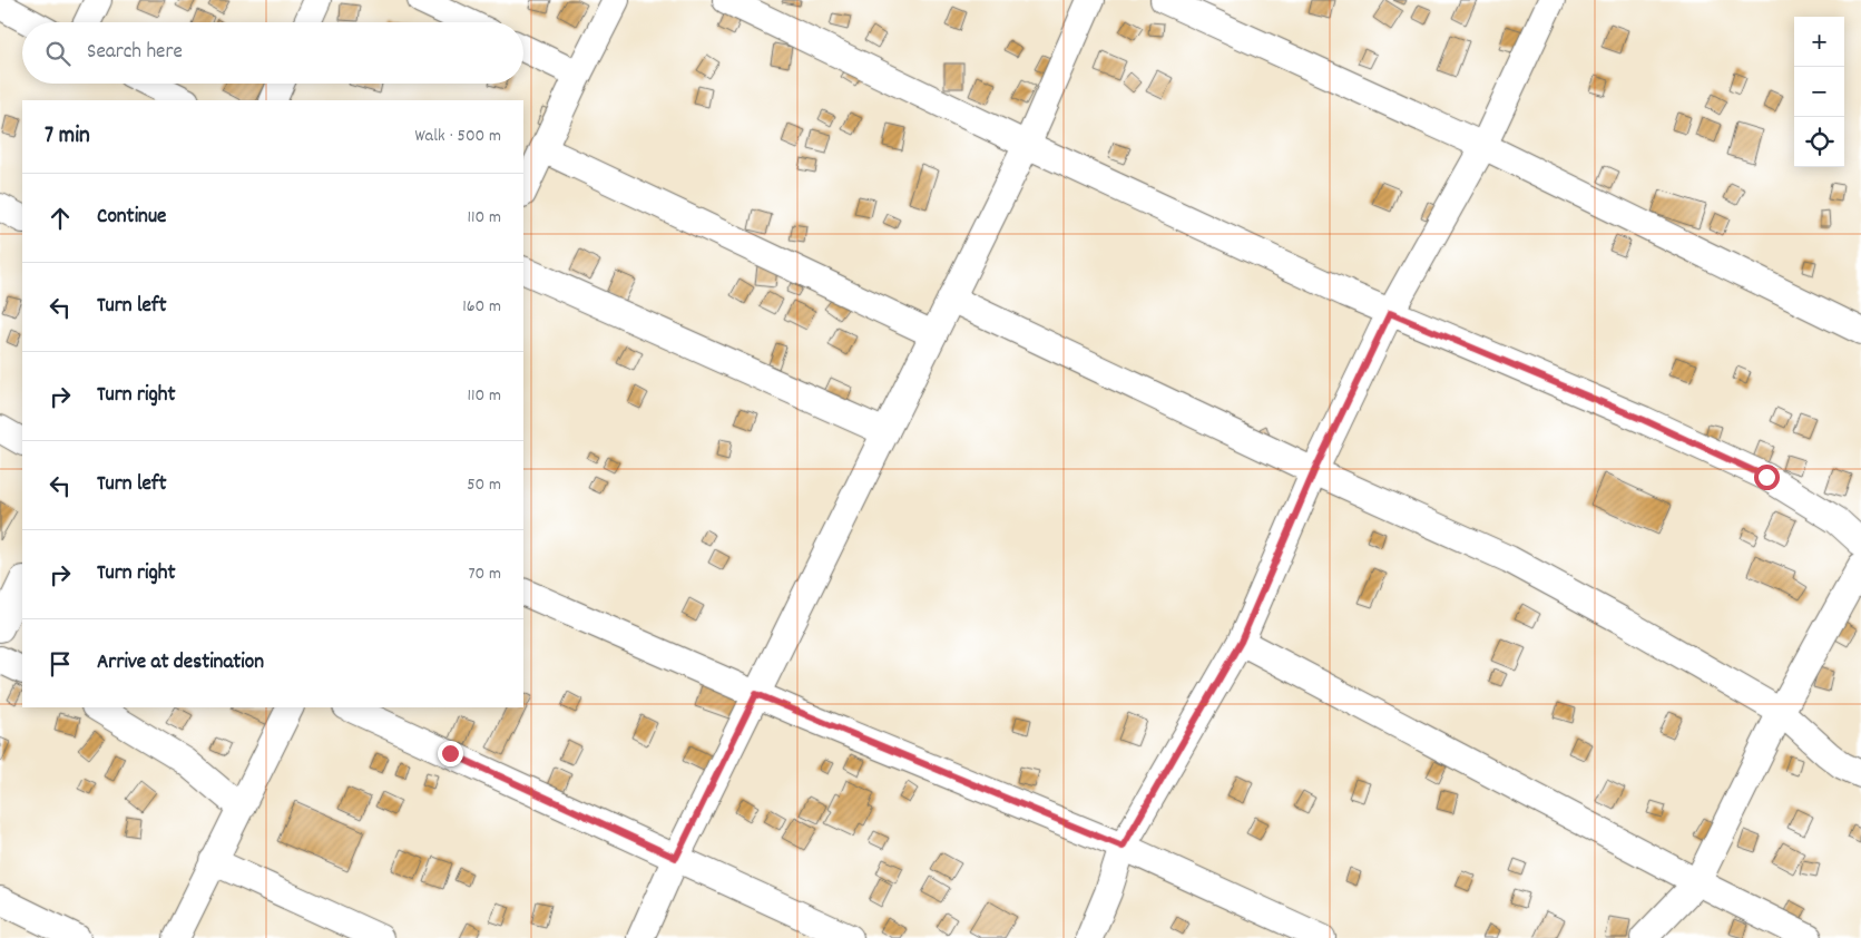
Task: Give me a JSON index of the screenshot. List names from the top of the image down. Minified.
{"page":{"map_buttons":["+","−"],"search":"Search here","heading":["7 min","Walk · 500 m"],"list":[["Continue","110 m"],["Turn left","160 m"],["Turn right","110 m"],["Turn left","50 m"],["Turn right","70 m"],"Arrive at destination"]}}
